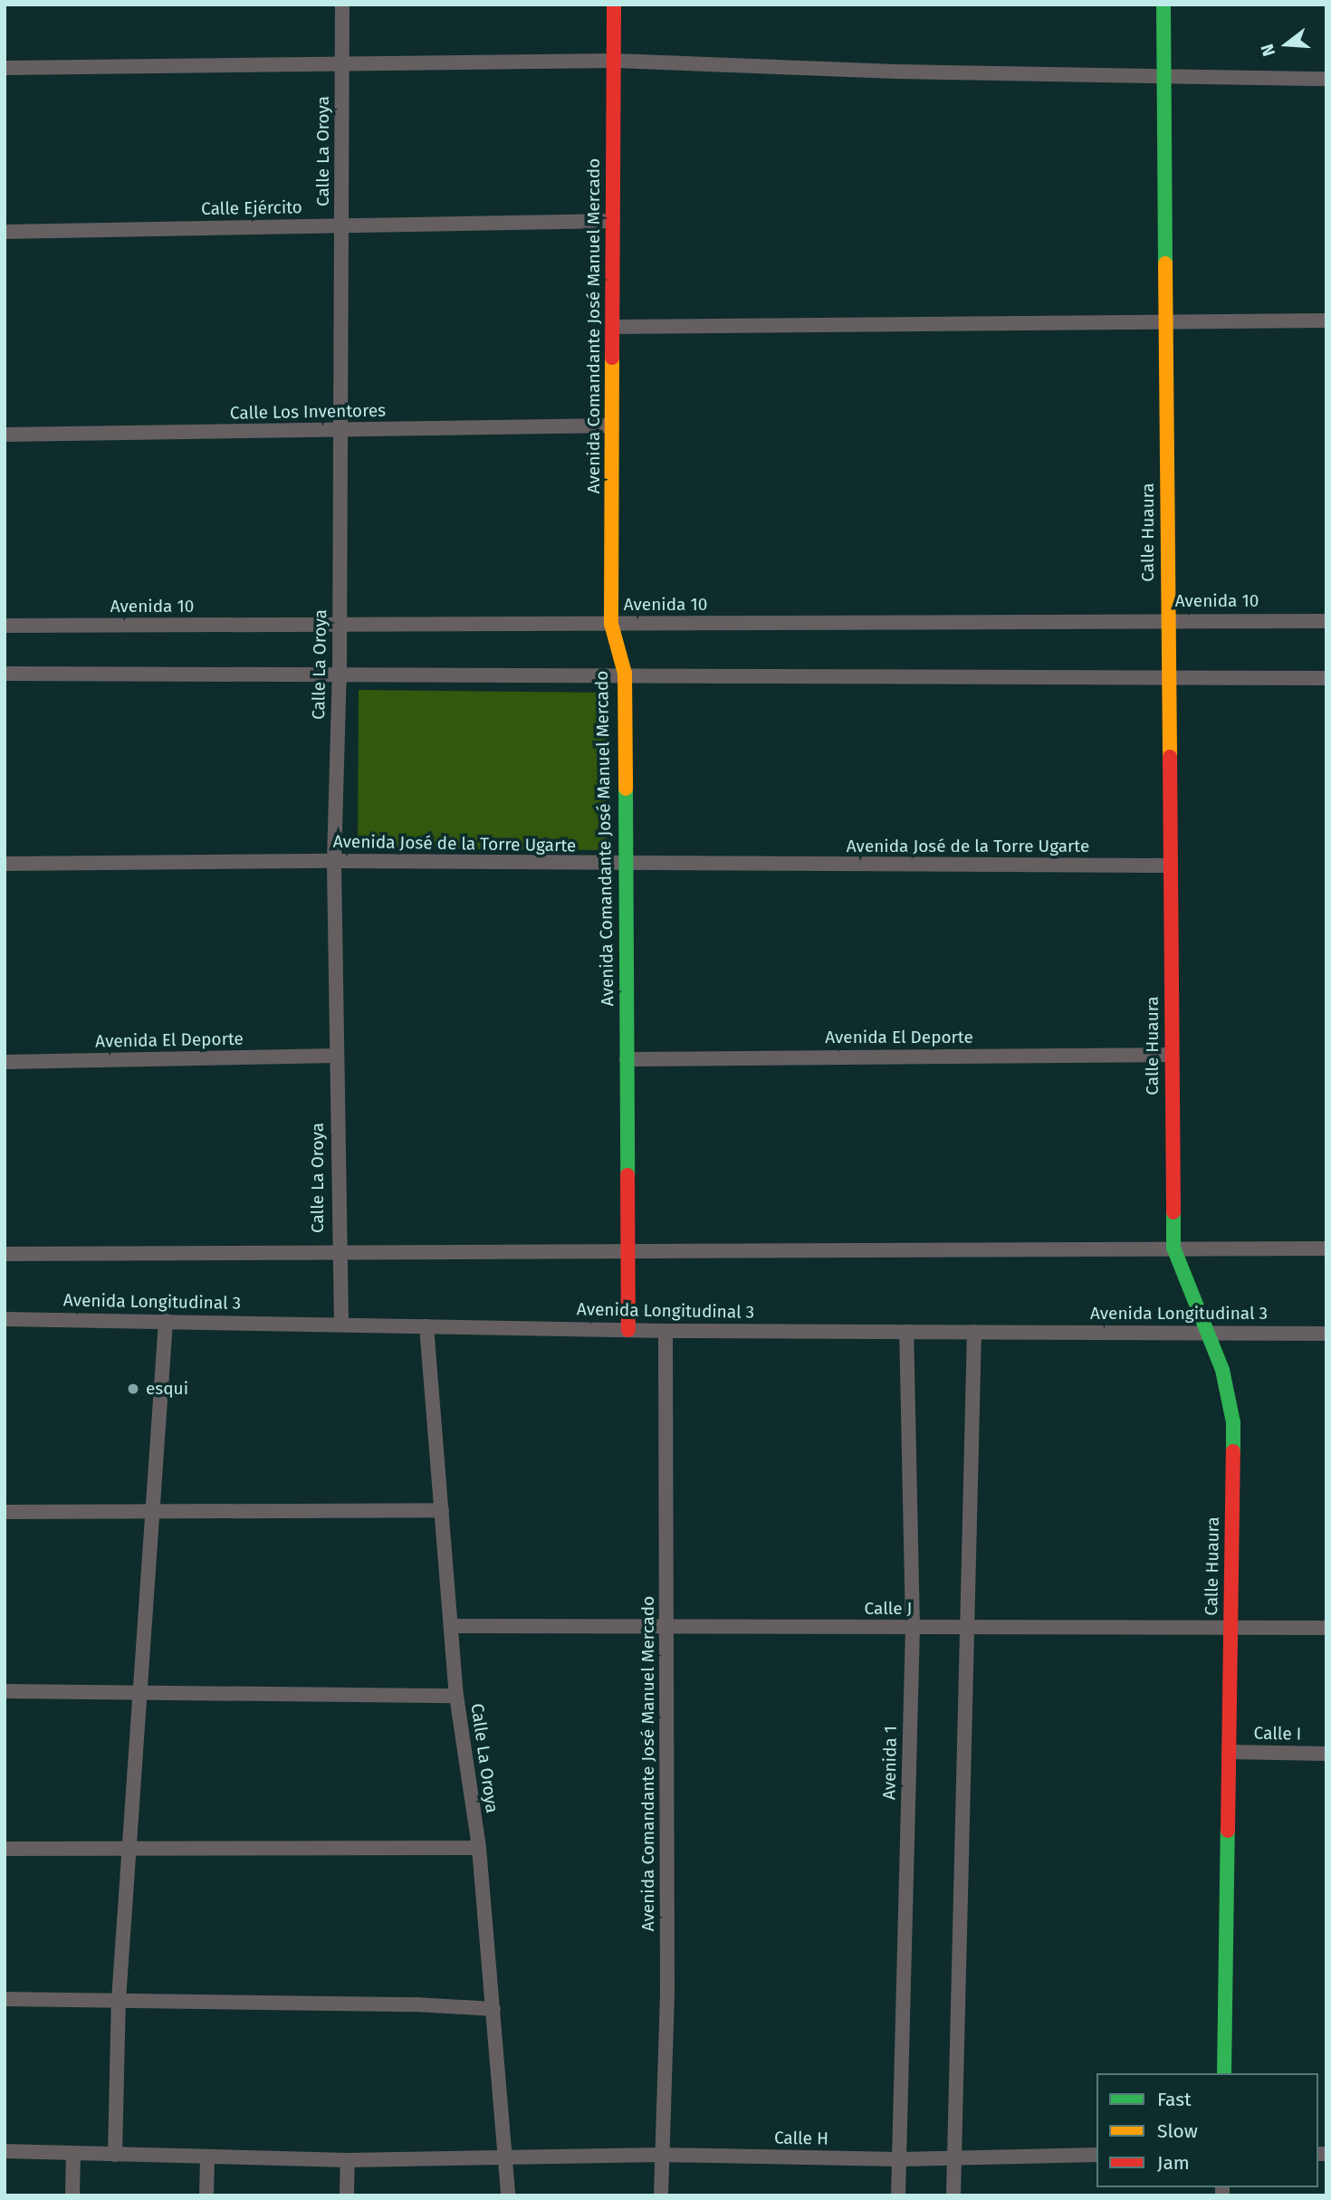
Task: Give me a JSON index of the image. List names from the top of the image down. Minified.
{"streets":{"street":["Calle La Oroya","Calle Ejército","Avenida Comandante José Manuel Mercado","Calle Los Inventores","Calle Huaura","Avenida 10","Avenida José de la Torre Ugarte","Avenida El Deporte","Avenida Longitudinal 3","Calle J","Calle I","Avenida 1","Calle H"]},"crossings":[["Calle La Oroya","Calle Ejército"],["Calle La Oroya","Calle Los Inventores"],["Calle La Oroya","Avenida 10"],["Calle La Oroya","Avenida José de la Torre Ugarte"],["Calle La Oroya","Avenida El Deporte"],["Calle La Oroya","Avenida Longitudinal 3"],["Calle La Oroya","Calle J"],["Calle La Oroya","Calle H"],["Calle Ejército","Avenida Comandante José Manuel Mercado"],["Avenida Comandante José Manuel Mercado","Calle Los Inventores"],["Avenida Comandante José Manuel Mercado","Avenida 10"],["Avenida Comandante José Manuel Mercado","Avenida José de la Torre Ugarte"],["Avenida Comandante José Manuel Mercado","Avenida El Deporte"],["Avenida Comandante José Manuel Mercado","Avenida Longitudinal 3"],["Avenida Comandante José Manuel Mercado","Calle J"],["Avenida Comandante José Manuel Mercado","Calle H"],["Calle Huaura","Avenida 10"],["Calle Huaura","Avenida José de la Torre Ugarte"],["Calle Huaura","Avenida El Deporte"],["Calle Huaura","Avenida Longitudinal 3"],["Calle Huaura","Calle J"],["Calle Huaura","Calle I"],["Avenida Longitudinal 3","Avenida 1"],["Calle J","Avenida 1"],["Avenida 1","Calle H"]],"places":["esqui"],"legend":["Fast","Slow","Jam"],"north":"left"}
